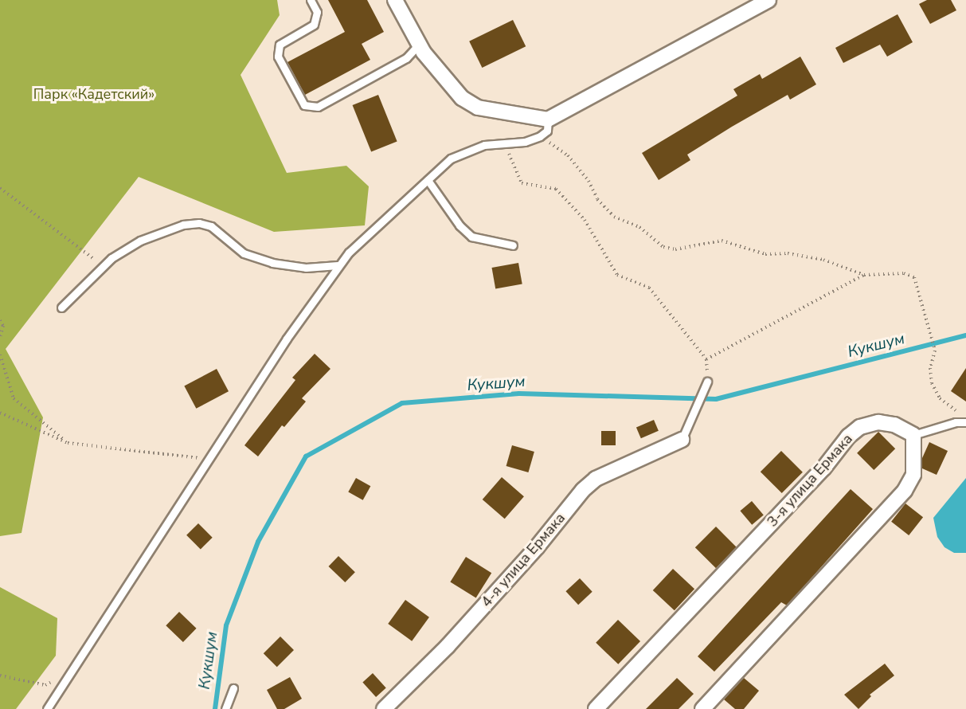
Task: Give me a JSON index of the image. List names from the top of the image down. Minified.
{"streets":{"street":["3-я улица Ермака","4-я улица Ермака"]},"water":["Кукшум"],"parks":["Парк «Кадетский»"]}
